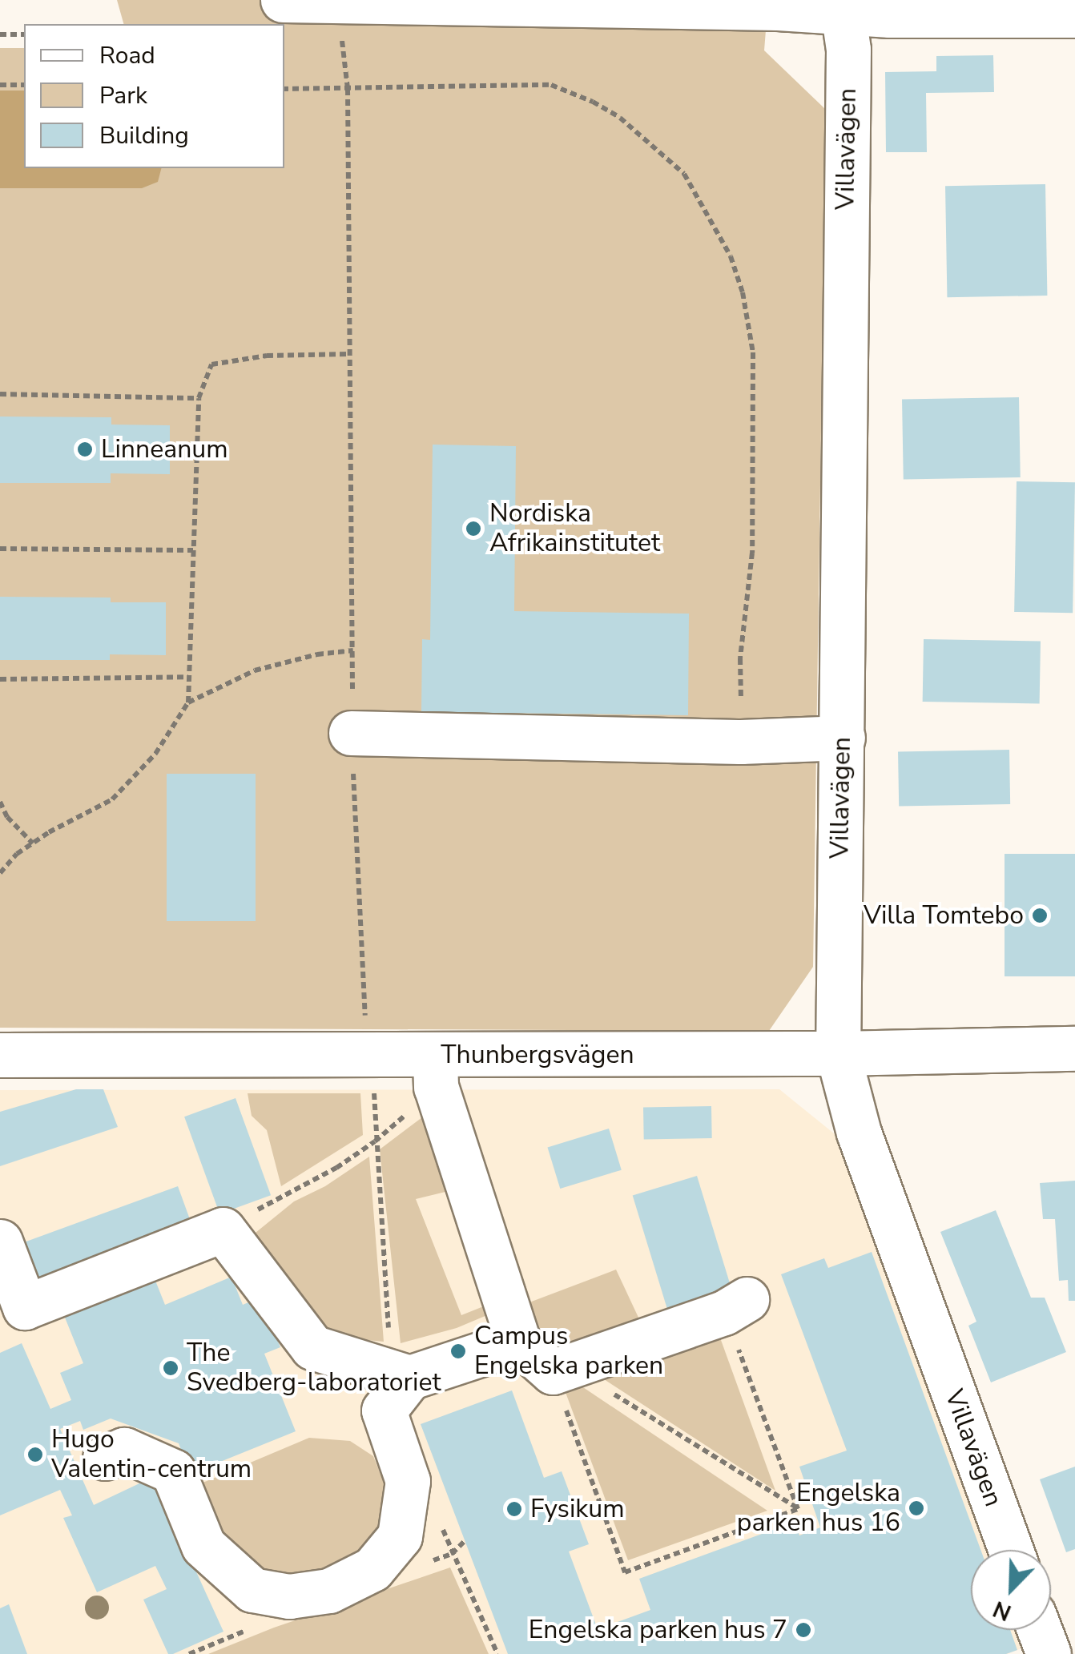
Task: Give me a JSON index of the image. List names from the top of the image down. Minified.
{"streets":{"street":["Villavägen","Thunbergsvägen"]},"crossings":[["Villavägen","Thunbergsvägen"]],"places":["Linneanum","Nordiska Afrikainstitutet","Villa Tomtebo","Campus Engelska parken","The Svedberg-laboratoriet","Hugo Valentin-centrum","Engelska parken hus 16","Fysikum","Engelska parken hus 7"],"legend":["Road","Park","Building"],"north":"bottom left"}
